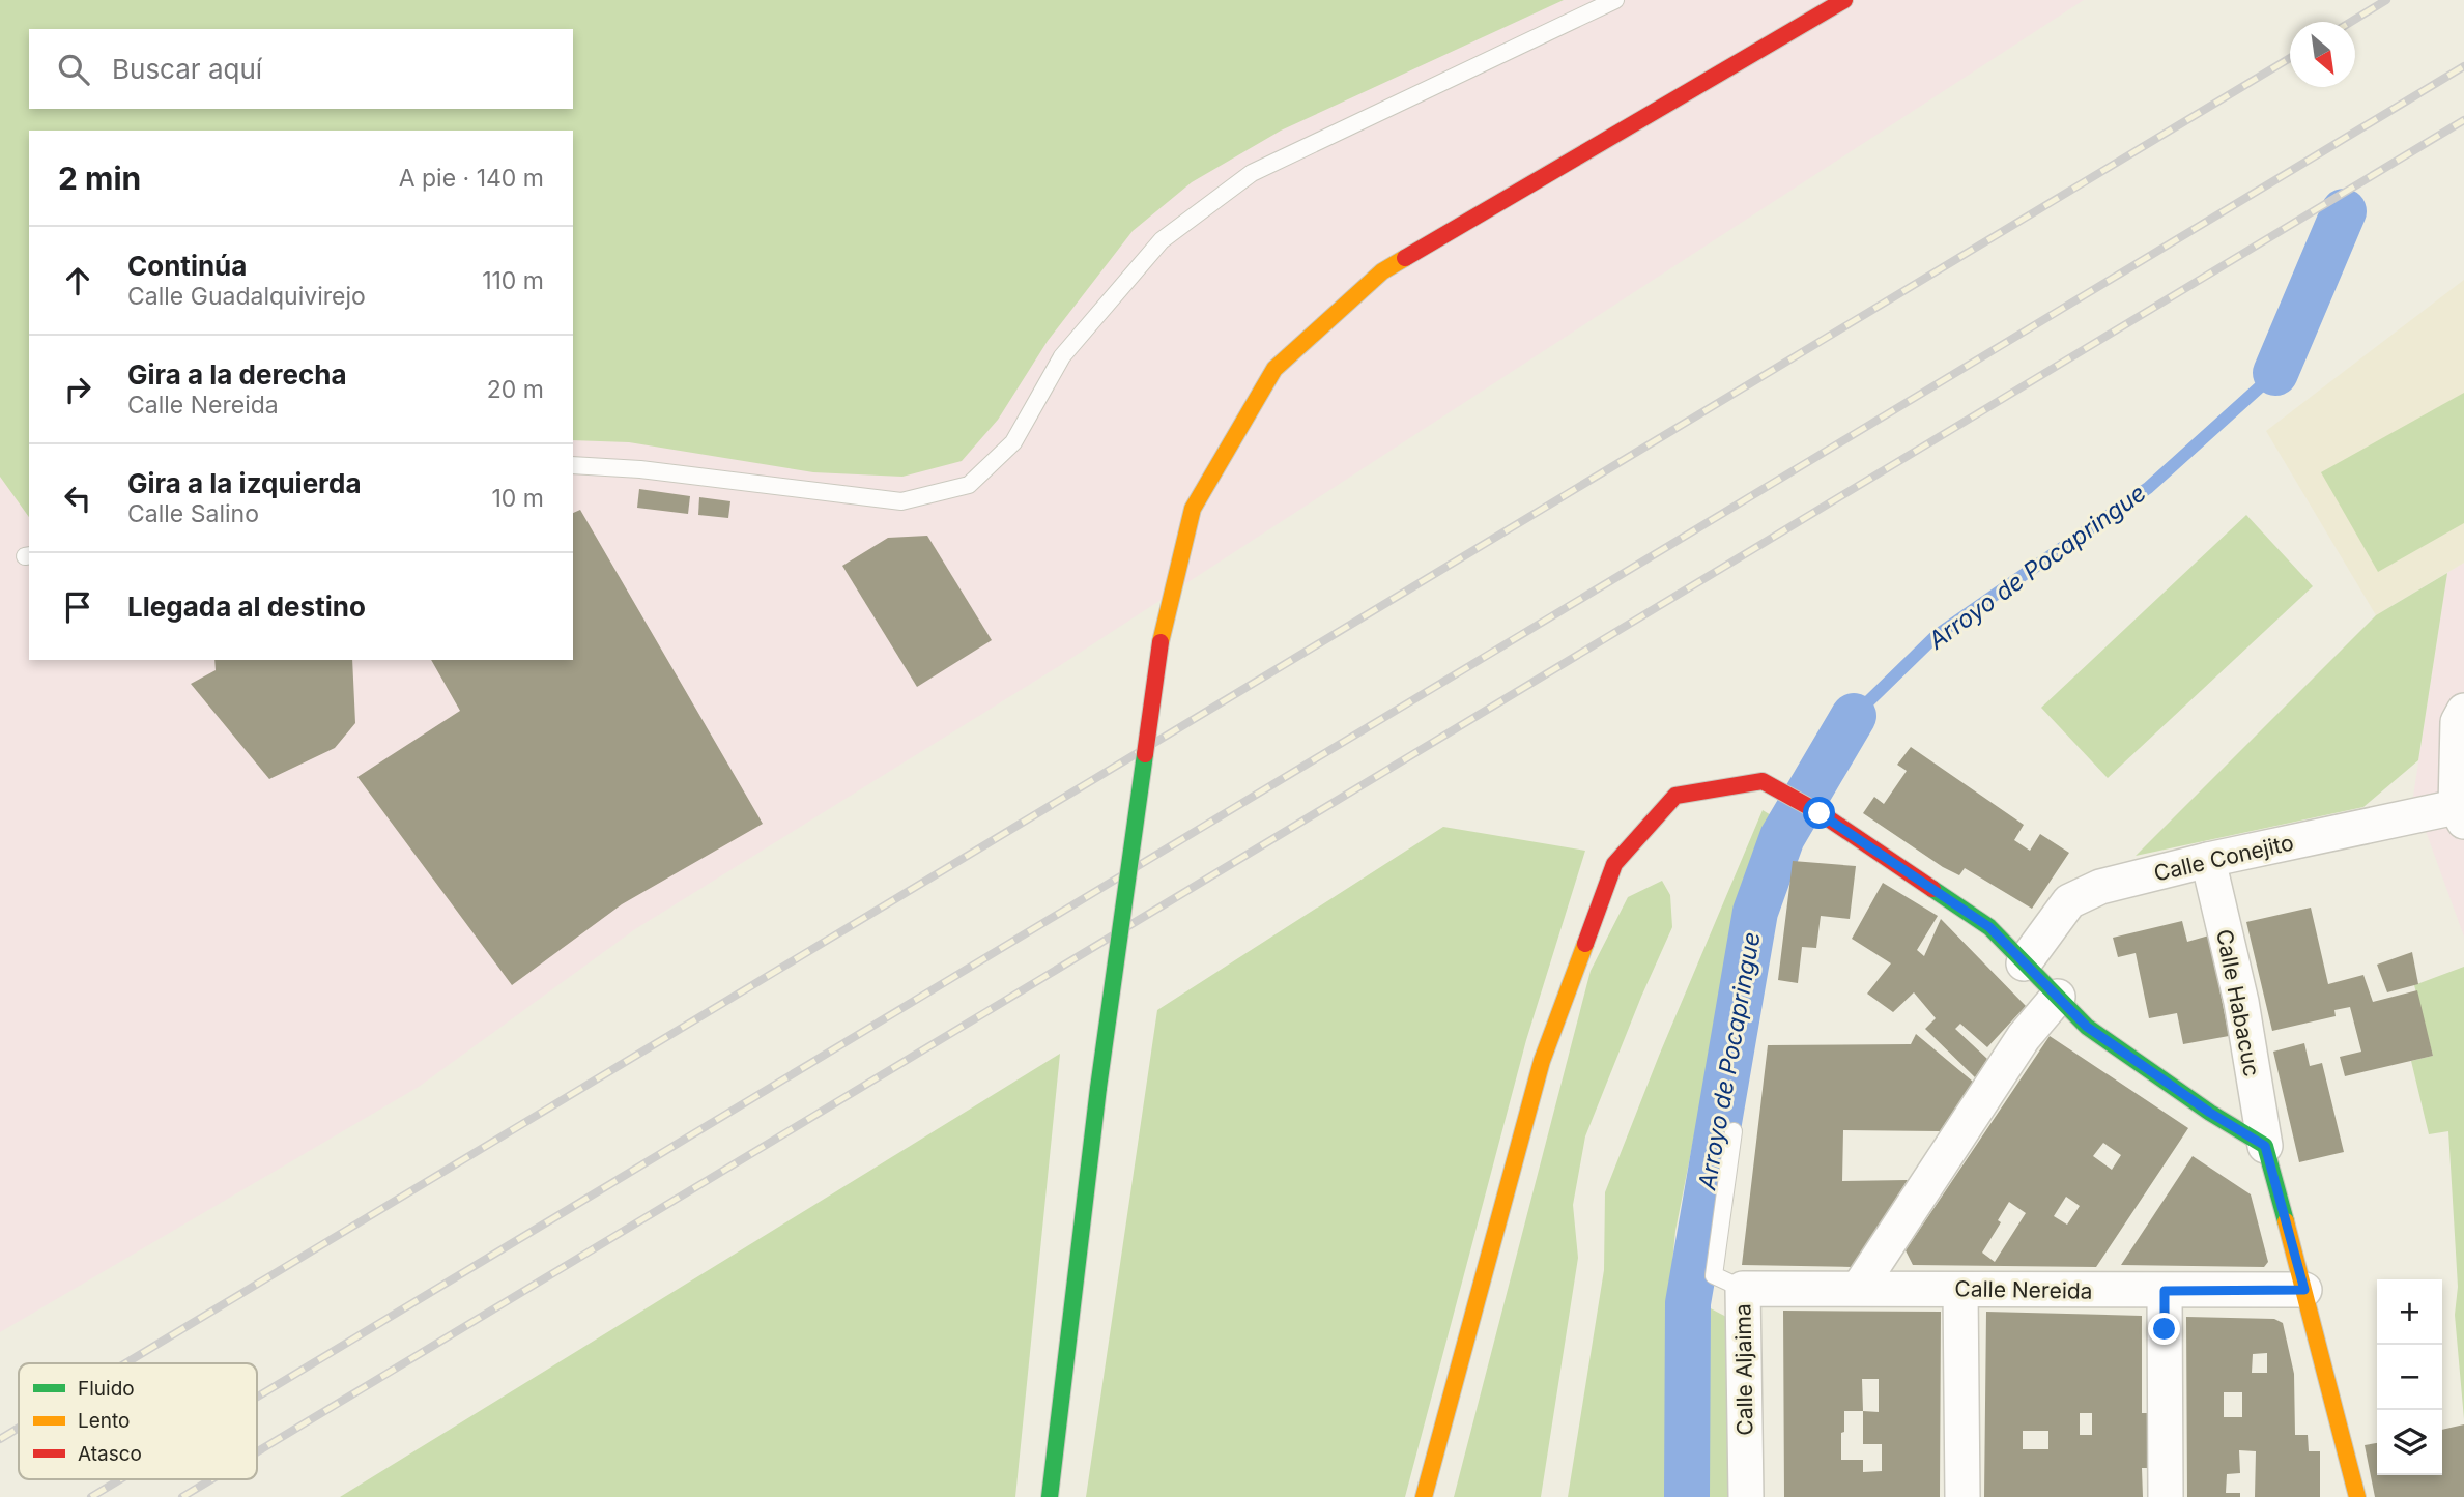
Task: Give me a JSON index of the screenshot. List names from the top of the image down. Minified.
{"streets":{"street":["Calle Conejito","Calle Habacuc","Calle Nereida","Calle Aljaima"]},"crossings":[["Calle Conejito","Calle Habacuc"],["Calle Nereida","Calle Aljaima"]],"water":["Arroyo de Pocapringue"],"legend":["Fluido","Lento","Atasco"],"north":"bottom right","page":{"search":"Buscar aquí","heading":["2 min","A pie · 140 m"],"list":[["Continúa","Calle Guadalquivirejo","110 m"],["Gira a la derecha","Calle Nereida","20 m"],["Gira a la izquierda","Calle Salino","10 m"],"Llegada al destino"],"map_buttons":["+","−"]}}
